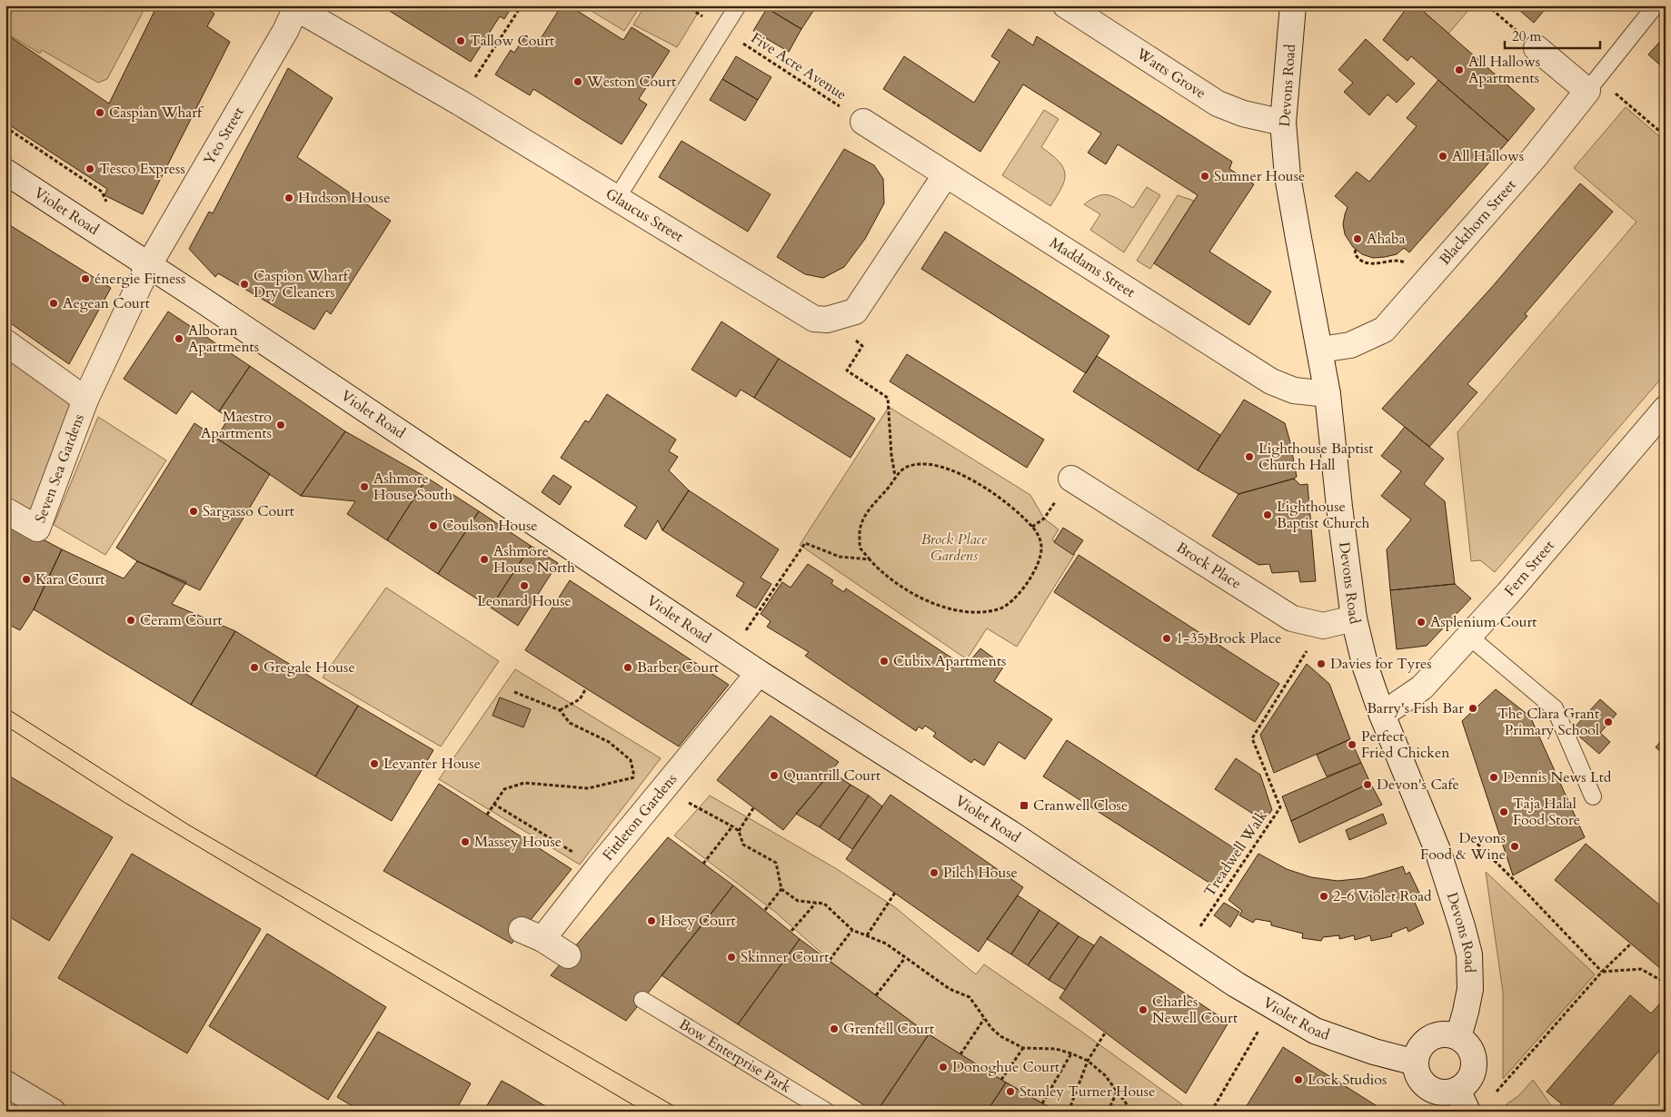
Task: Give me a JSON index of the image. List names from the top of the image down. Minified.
{"streets":{"street":["Watts Grove","Devons Road","Yeo Street","Violet Road","Glaucus Street","Blackthorn Street","Maddams Street","Seven Sea Gardens","Brock Place","Fern Street","Fittleton Gardens"],"lane":["Bow Enterprise Park"],"path":["Five Acre Avenue","Treadwell Walk"]},"crossings":[["Five Acre Avenue","Maddams Street"],["Watts Grove","Devons Road"],["Devons Road","Violet Road"],["Devons Road","Blackthorn Street"],["Devons Road","Maddams Street"],["Devons Road","Brock Place"],["Devons Road","Fern Street"],["Yeo Street","Violet Road"],["Yeo Street","Glaucus Street"],["Yeo Street","Seven Sea Gardens"],["Violet Road","Seven Sea Gardens"],["Violet Road","Fittleton Gardens"],["Brock Place","Treadwell Walk"]],"parks":["Brock Place Gardens"],"places":{"other":["Tallow Court","All Hallows Apartments","Weston Court","Caspian Wharf","All Hallows","Tesco Express","Sumner House","Hudson House","Ahaba","énergie Fitness","Caspion Wharf Dry Cleaners","Aegean Court","Alboran Apartments","Maestro Apartments","Lighthouse Baptist Church Hall","Ashmore House South","Sargasso Court","Lighthouse Baptist Church","Coulson House","Ashmore House North","Kara Court","Leonard House","Ceram Court","Asplenium Court","1-35 Brock Place","Cubix Apartments","Davies for Tyres","Gregale House","Barber Court","Barry's Fish Bar","The Clara Grant Primary School","Perfect Fried Chicken","Levanter House","Quantrill Court","Dennis News Ltd","Devon's Cafe","Taja Halal Food Store","Massey House","Devons Food & Wine","Pilch House","2-6 Violet Road","Hoey Court","Skinner Court","Charles Newell Court","Grenfell Court","Donoghue Court","Lock Studios","Stanley Turner House"],"transit":["Cranwell Close"]},"scale_bar":"20 m"}
